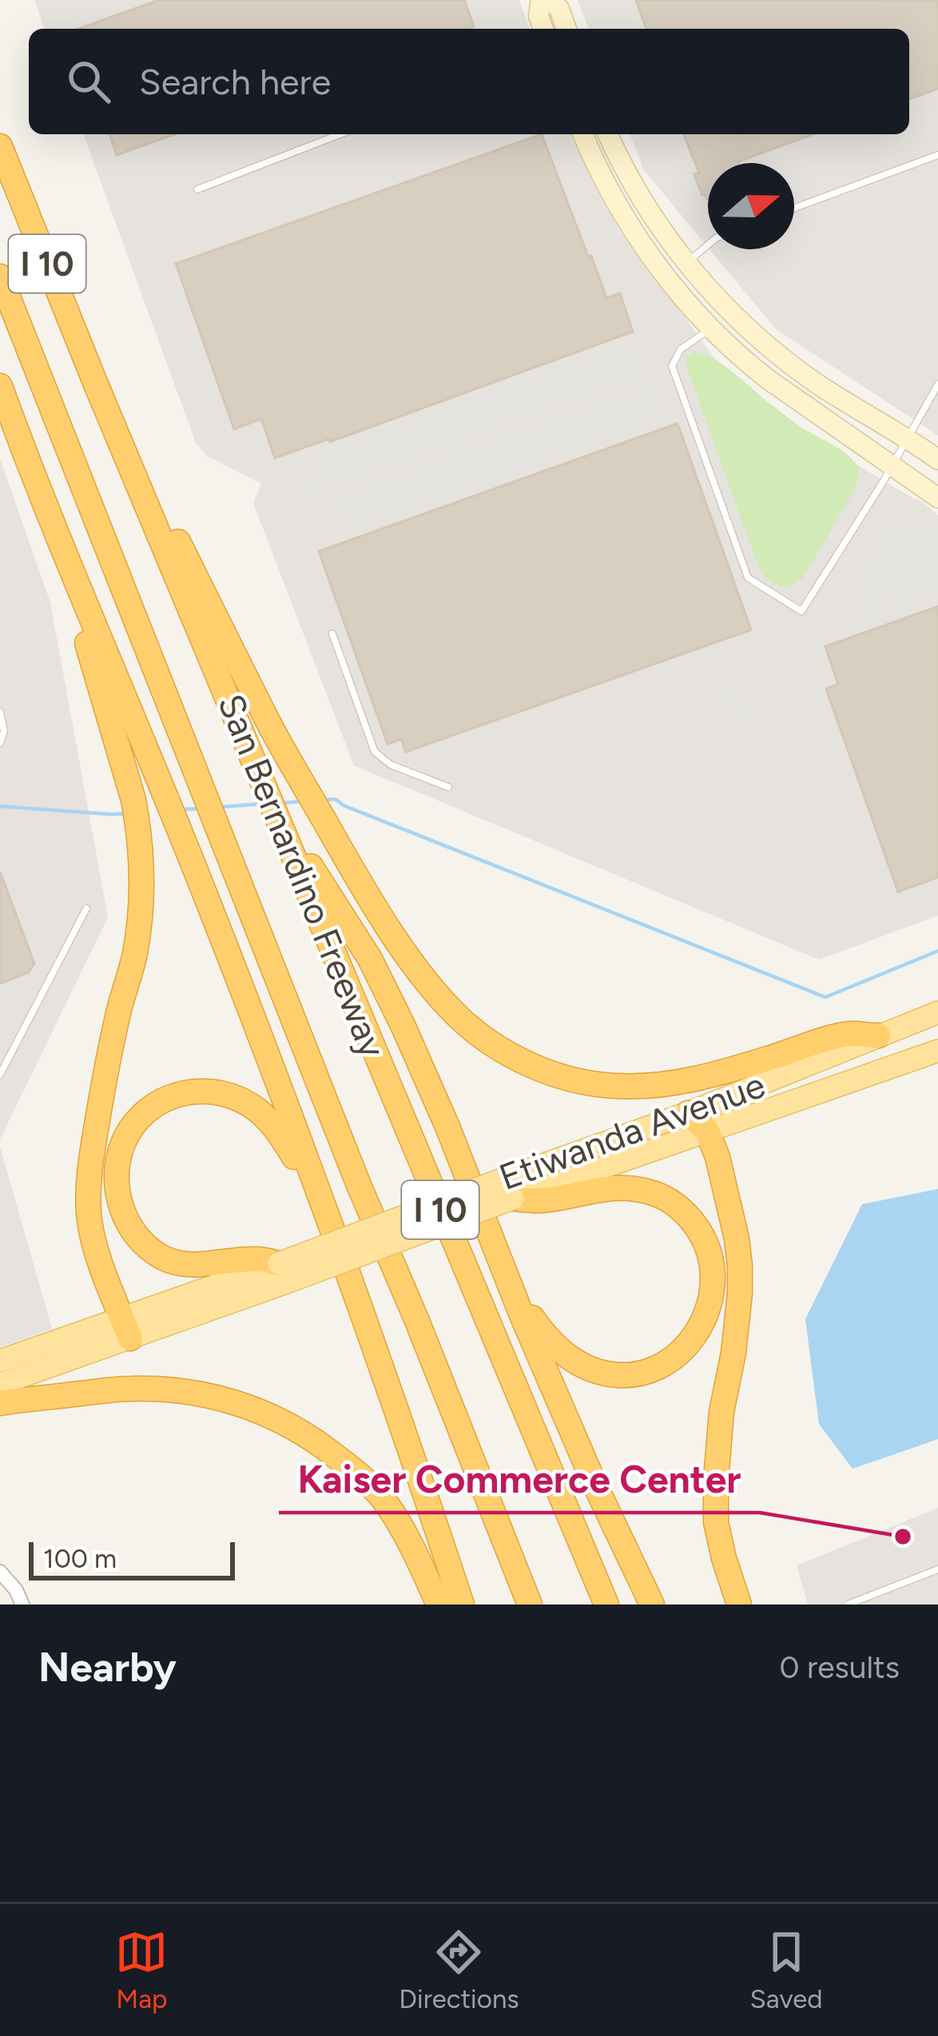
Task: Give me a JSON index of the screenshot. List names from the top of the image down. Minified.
{"streets":{"highway":["I 10","San Bernardino Freeway"],"main road":["Etiwanda Avenue"]},"places":["Kaiser Commerce Center"],"scale_bar":"100 m","north":"right","page":{"search":"Search here","scale":"100 m","heading":["Nearby","0 results"],"nav":["Map","Directions","Saved"]}}
